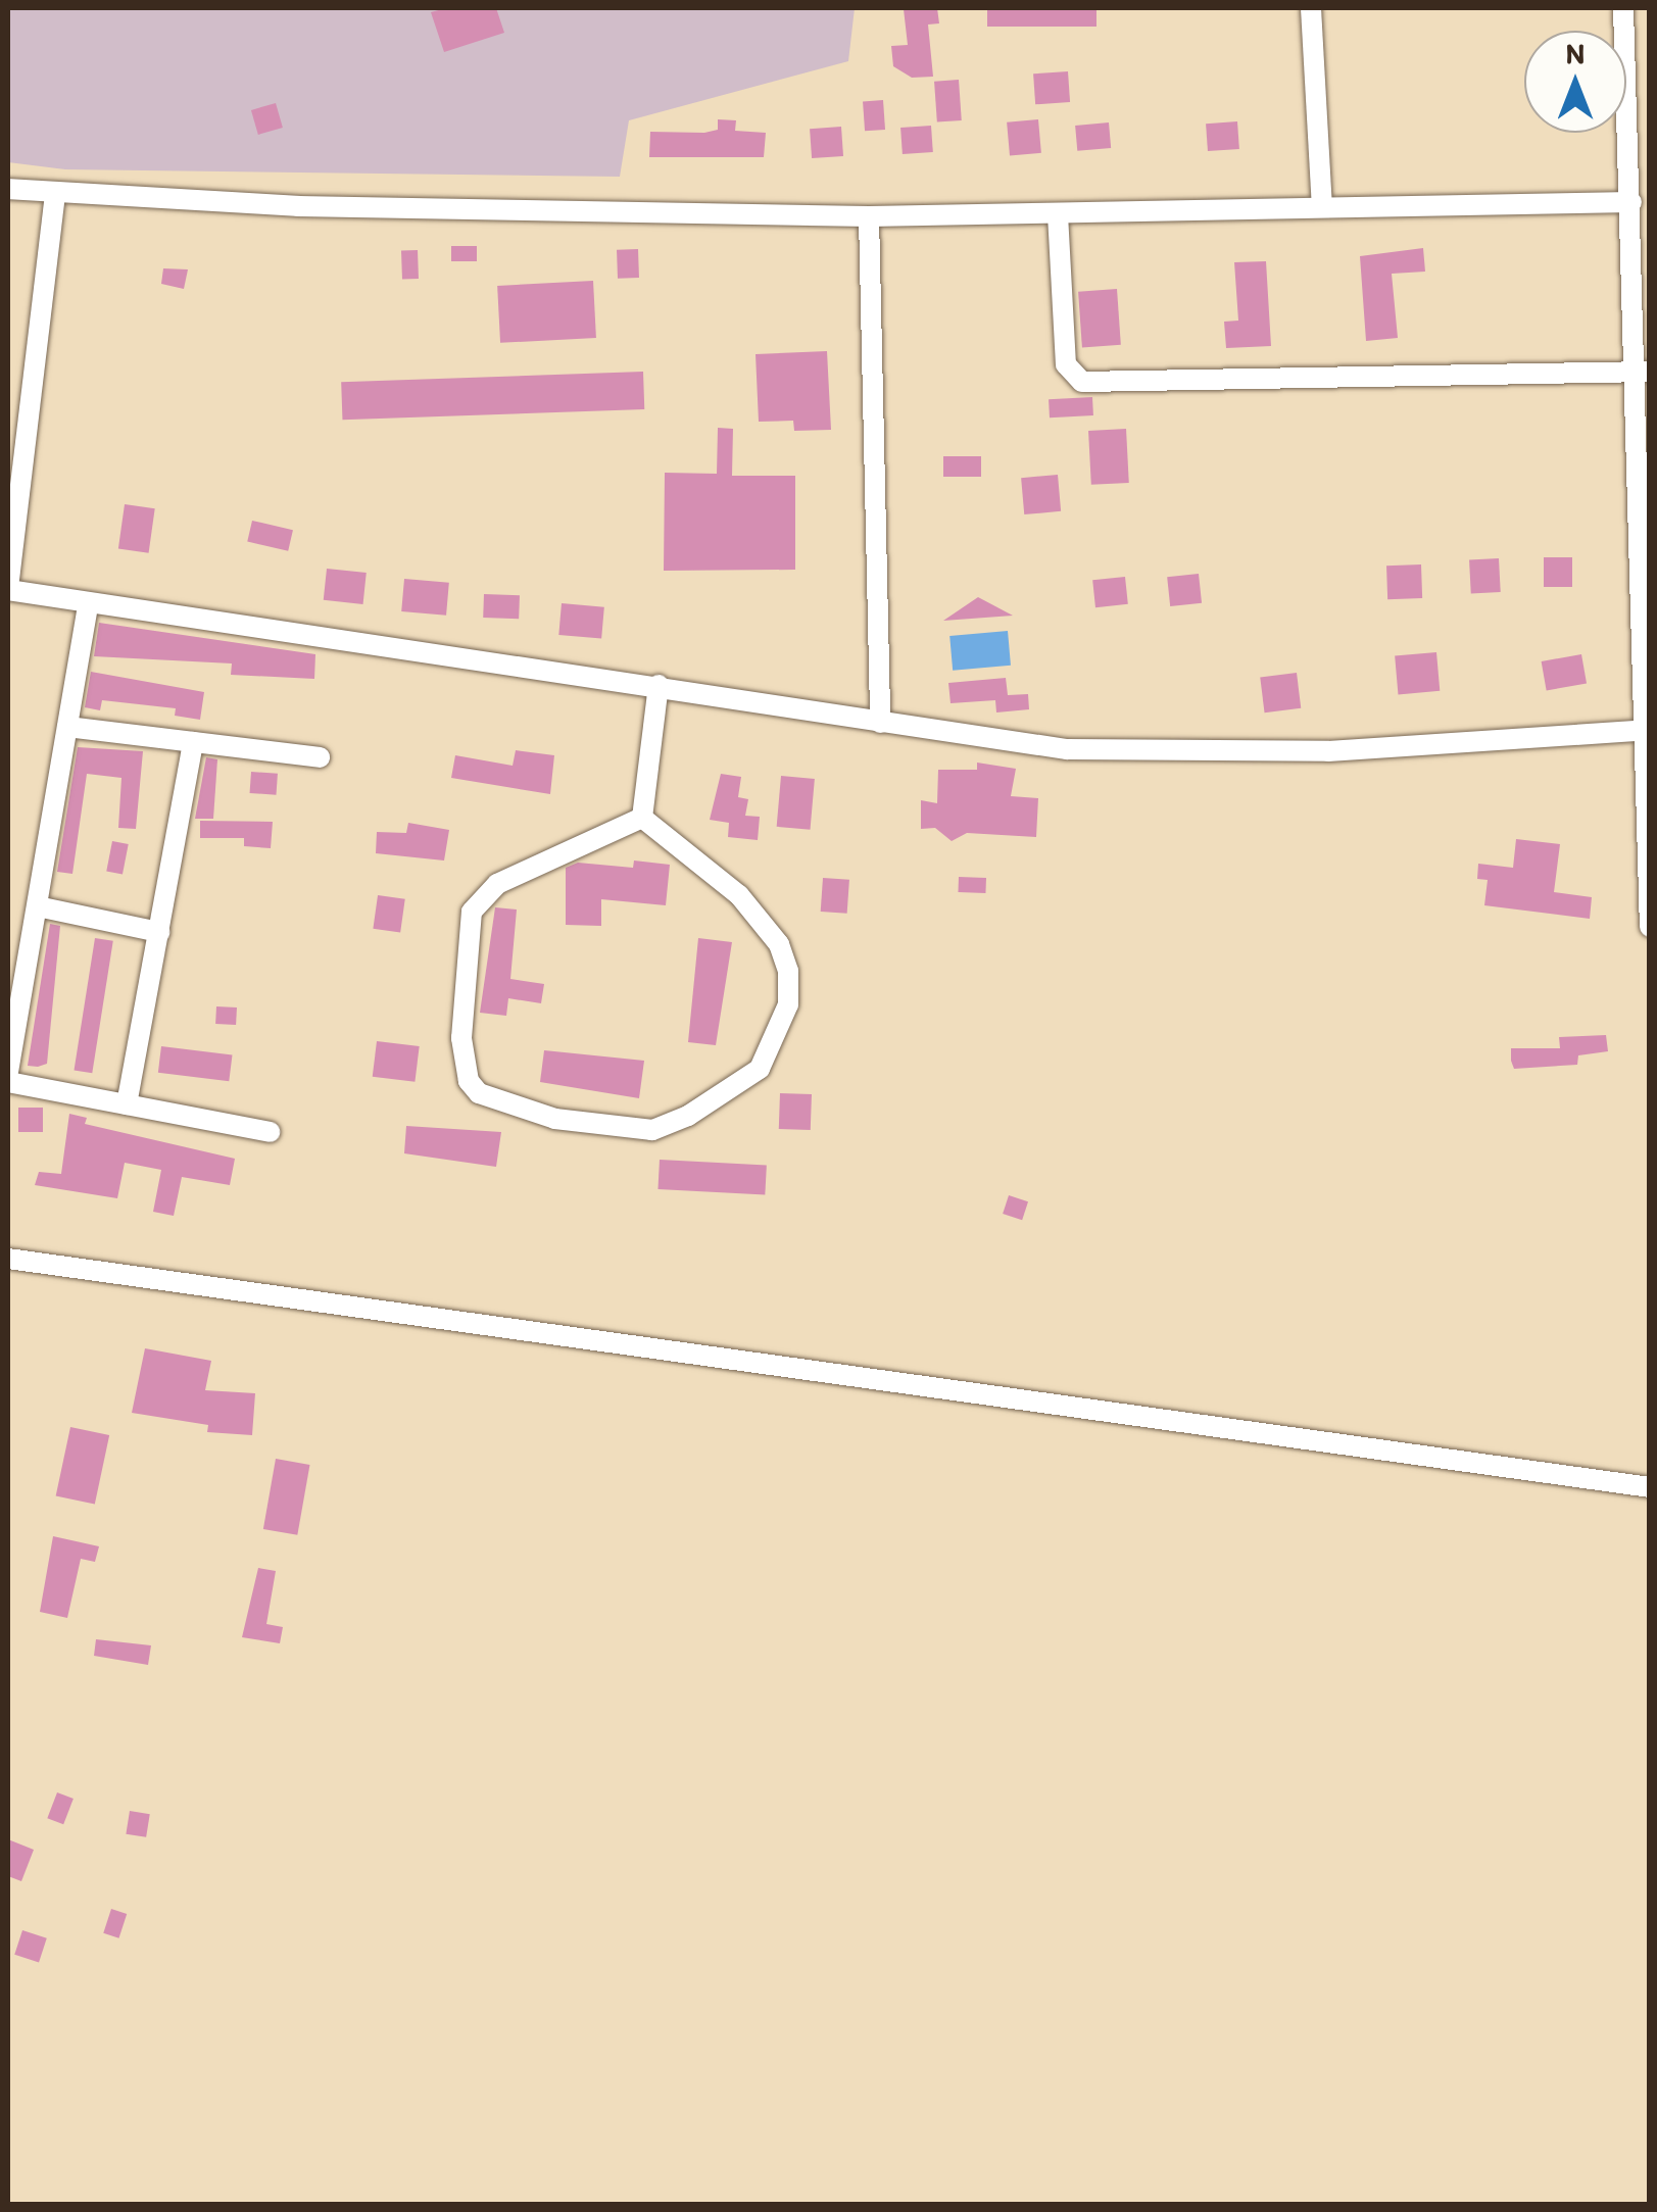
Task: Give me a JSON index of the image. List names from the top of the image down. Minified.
{"north":"top"}
